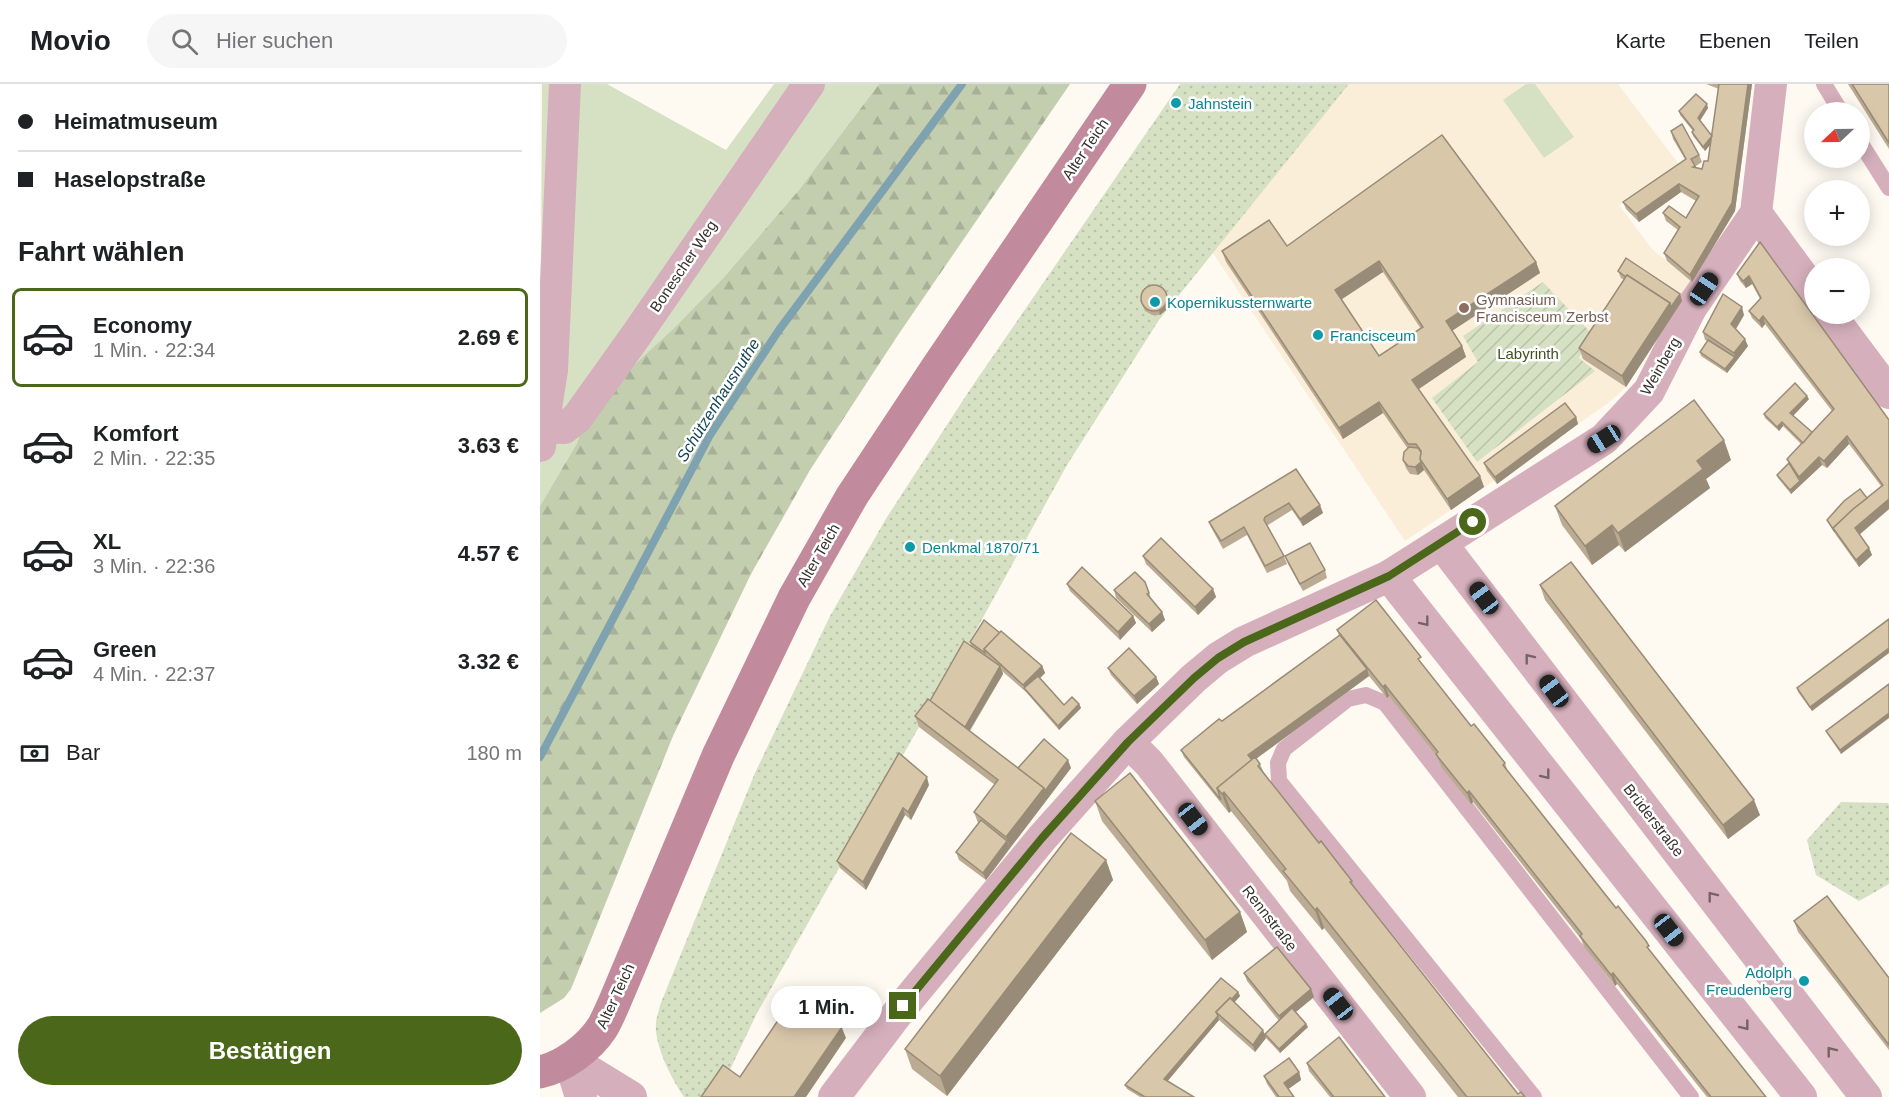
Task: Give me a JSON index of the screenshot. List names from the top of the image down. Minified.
{"streets":{"main road":["Alter Teich"],"street":["Bonescher Weg","Weinberg","Brüderstraße","Rennstraße"]},"crossings":[["Weinberg","Brüderstraße"],["Weinberg","Rennstraße"]],"water":["Schützenhausnuthe"],"parks":["Labyrinth"],"places":["Jahnstein","Kopernikussternwarte","Gymnasium Francisceum Zerbst","Francisceum","Denkmal 1870/71","Adolph Freudenberg"],"north":"left","page":{"header":"Movio","search":"Hier suchen","nav":["Karte","Ebenen","Teilen"],"banner":["Heimatmuseum","Haselopstraße"],"map_buttons":["+","−"],"heading":"Fahrt wählen","list":[{"name":"Economy","note":"1 Min. · 22:34","value":"2.69 €"},{"name":"Komfort","note":"2 Min. · 22:35","value":"3.63 €"},{"name":"XL","note":"3 Min. · 22:36","value":"4.57 €"},{"name":"Green","note":"4 Min. · 22:37","value":"3.32 €"}],"pay":["Bar","180 m"],"bubble":"1 Min.","buttons":"Bestätigen"}}
